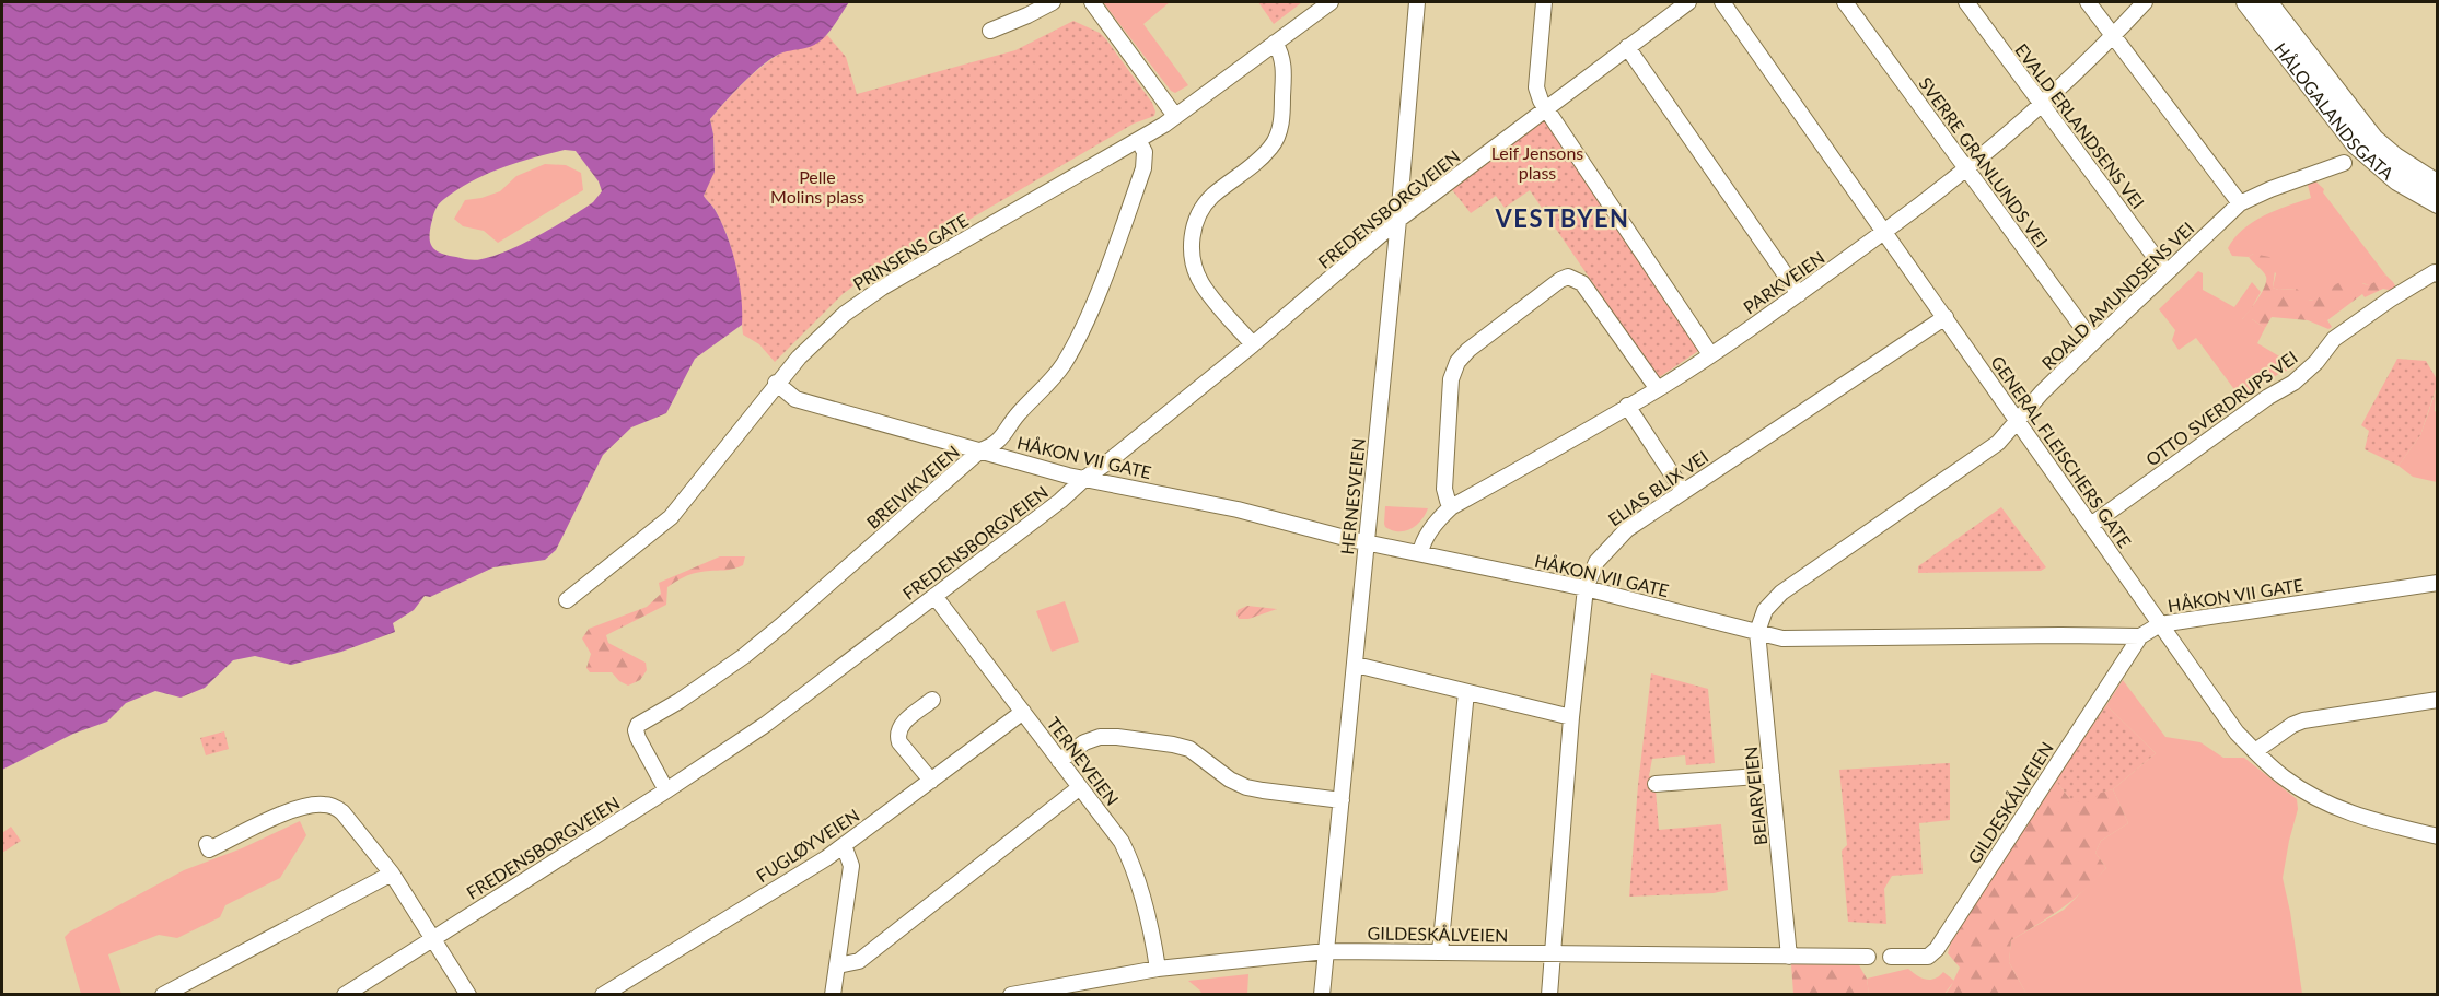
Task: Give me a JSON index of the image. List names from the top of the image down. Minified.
{"streets":{"street":["HÅLOGALANDSGATA","EVALD ERLANDSENS VEI","SVERRE GRANLUNDS VEI","FREDENSBORGVEIEN","PRINSENS GATE","PARKVEIEN","ROALD AMUNDSENS VEI","OTTO SVERDRUPS VEI","GENERAL FLEISCHERS GATE","HÅKON VII GATE","BREIVIKVEIEN","ELIAS BLIX VEI","HERNESVEIEN","TERNEVEIEN","BEIARVEIEN","GILDESKÅLVEIEN","FUGLØYVEIEN"]},"crossings":[["EVALD ERLANDSENS VEI","PARKVEIEN"],["EVALD ERLANDSENS VEI","ROALD AMUNDSENS VEI"],["SVERRE GRANLUNDS VEI","PARKVEIEN"],["SVERRE GRANLUNDS VEI","ROALD AMUNDSENS VEI"],["FREDENSBORGVEIEN","HÅKON VII GATE"],["FREDENSBORGVEIEN","BREIVIKVEIEN"],["FREDENSBORGVEIEN","HERNESVEIEN"],["FREDENSBORGVEIEN","TERNEVEIEN"],["PRINSENS GATE","HÅKON VII GATE"],["PRINSENS GATE","BREIVIKVEIEN"],["PARKVEIEN","GENERAL FLEISCHERS GATE"],["PARKVEIEN","HÅKON VII GATE"],["ROALD AMUNDSENS VEI","GENERAL FLEISCHERS GATE"],["ROALD AMUNDSENS VEI","HÅKON VII GATE"],["ROALD AMUNDSENS VEI","BEIARVEIEN"],["OTTO SVERDRUPS VEI","GENERAL FLEISCHERS GATE"],["GENERAL FLEISCHERS GATE","HÅKON VII GATE"],["GENERAL FLEISCHERS GATE","ELIAS BLIX VEI"],["HÅKON VII GATE","BREIVIKVEIEN"],["HÅKON VII GATE","ELIAS BLIX VEI"],["HÅKON VII GATE","HERNESVEIEN"],["HÅKON VII GATE","BEIARVEIEN"],["HÅKON VII GATE","GILDESKÅLVEIEN"],["ELIAS BLIX VEI","GILDESKÅLVEIEN"],["HERNESVEIEN","GILDESKÅLVEIEN"],["TERNEVEIEN","GILDESKÅLVEIEN"],["TERNEVEIEN","FUGLØYVEIEN"],["BEIARVEIEN","GILDESKÅLVEIEN"]],"districts":["VESTBYEN"],"parks":["Leif Jensons plass","Pelle Molins plass"]}
